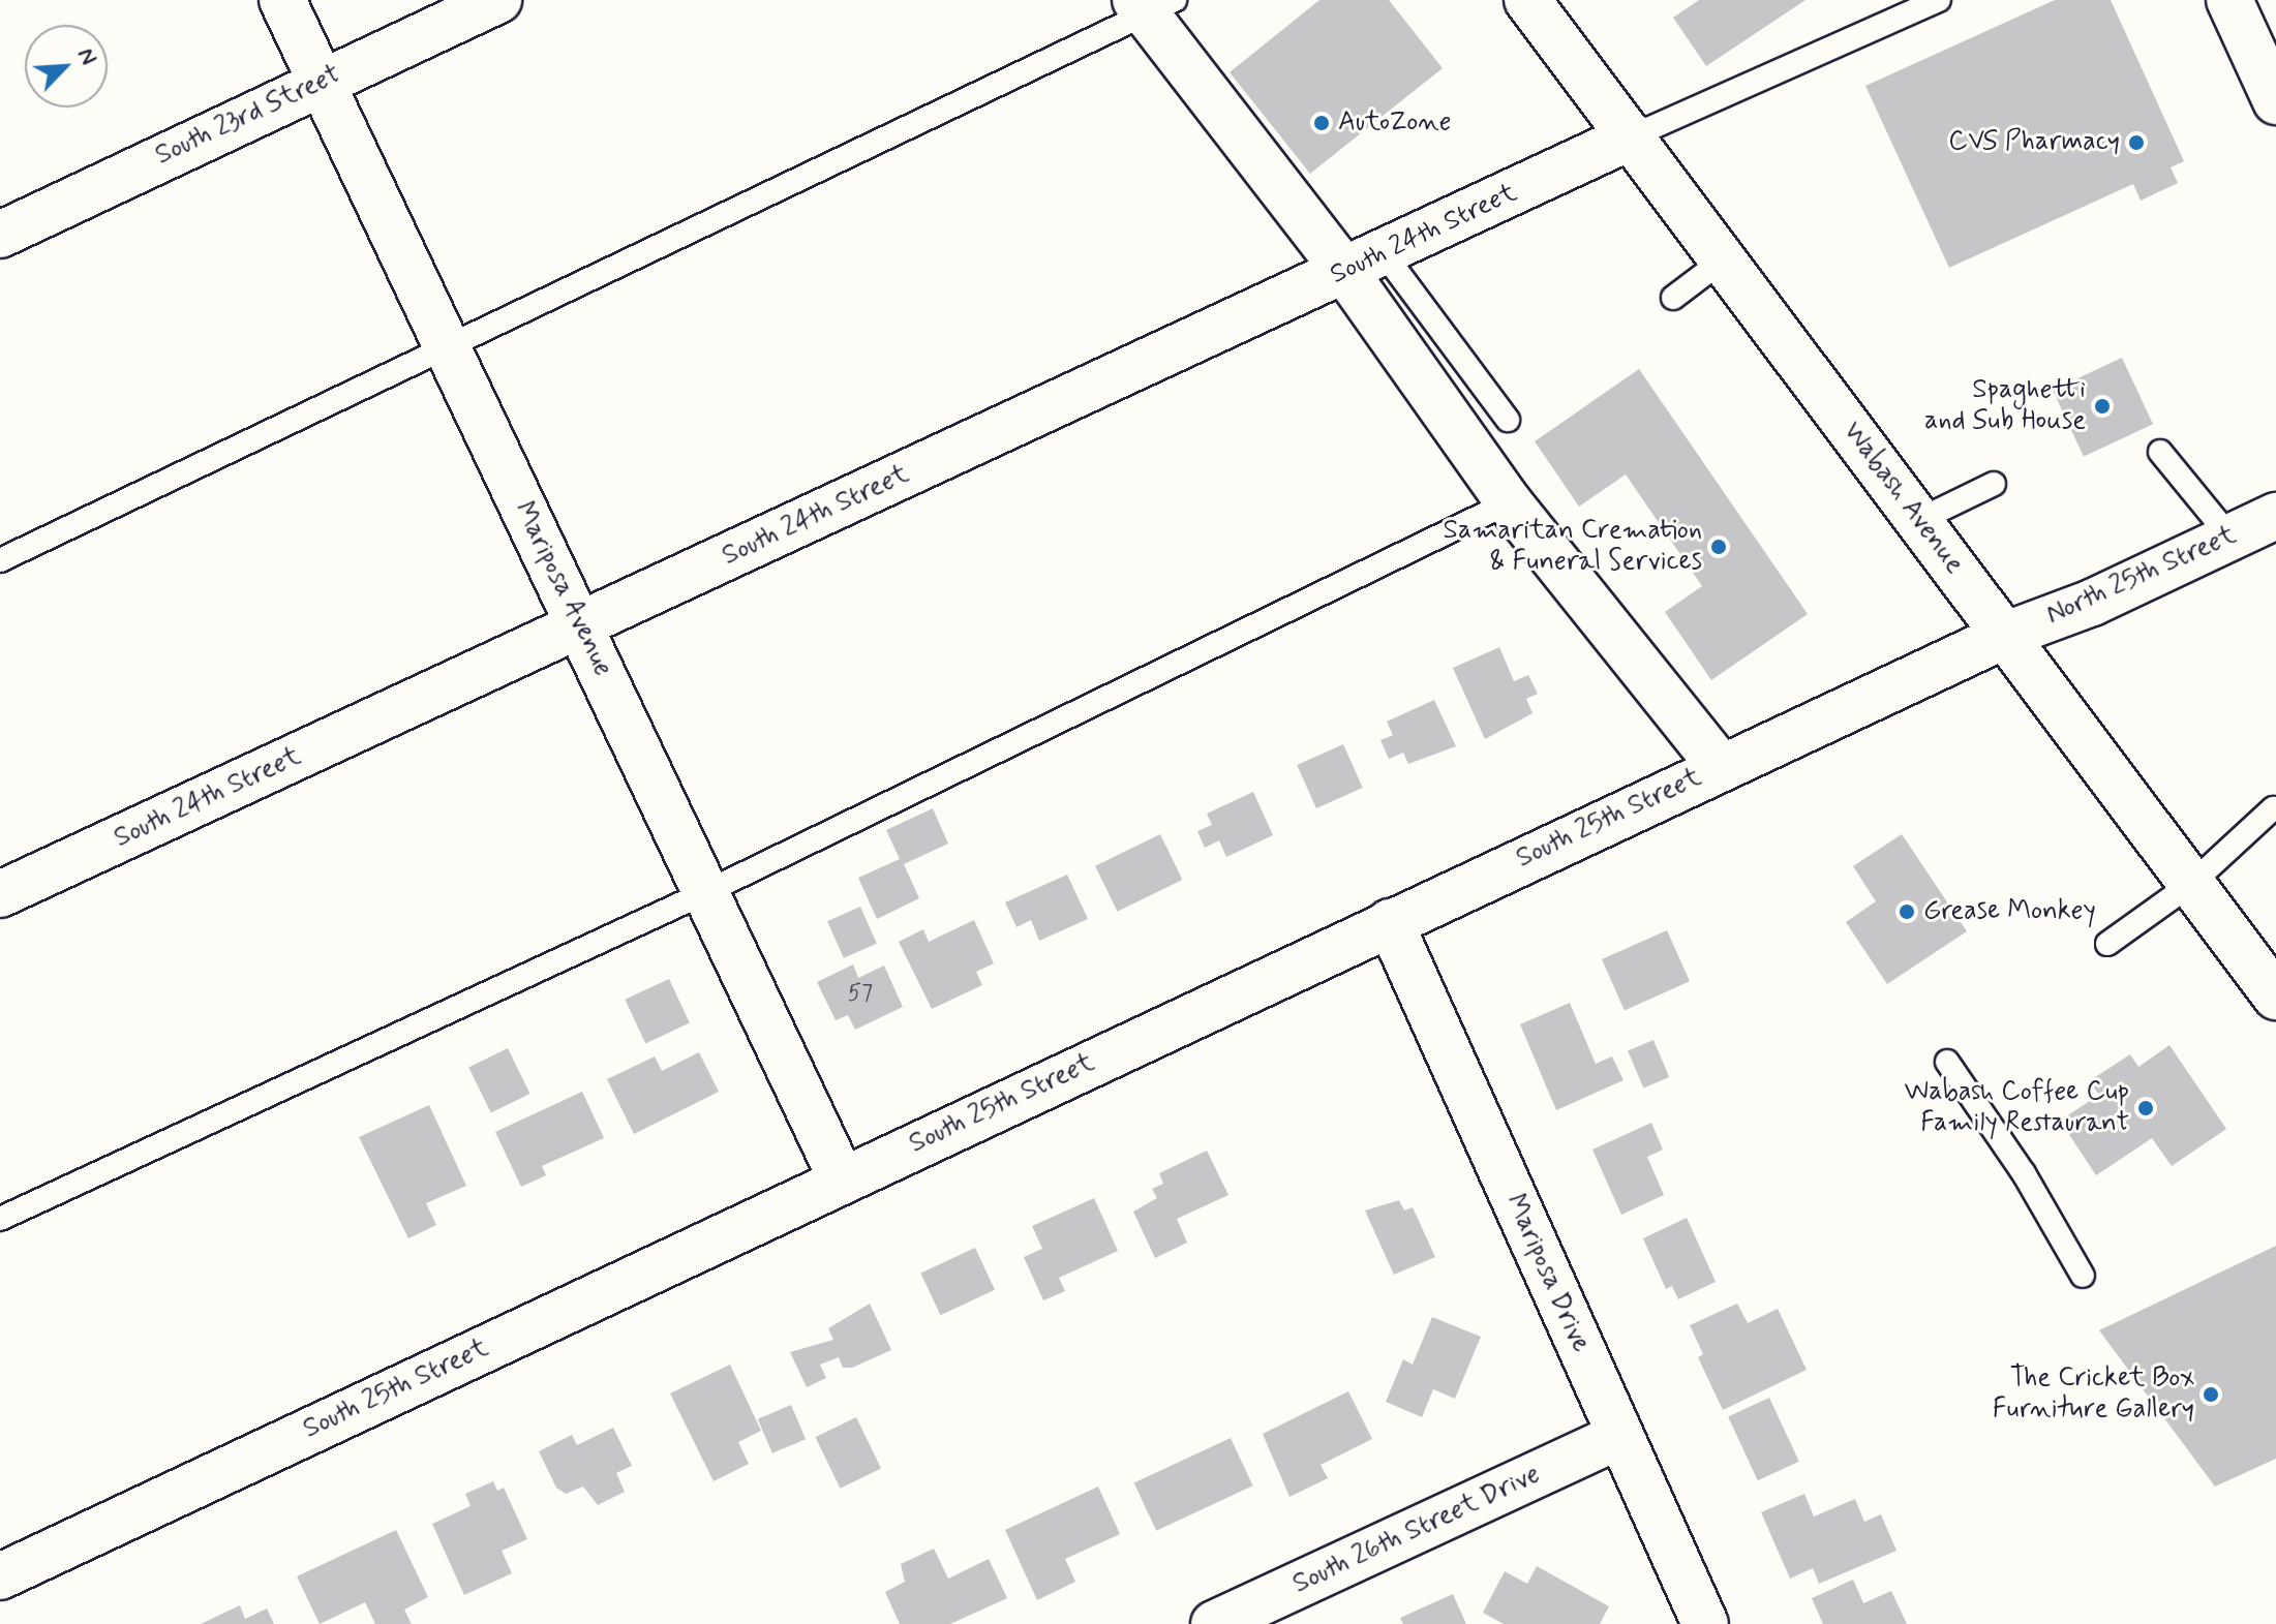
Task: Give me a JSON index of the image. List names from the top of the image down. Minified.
{"streets":{"street":["South 23rd Street","South 24th Street","Wabash Avenue","North 25th Street","Mariposa Avenue","South 25th Street","Mariposa Drive","South 26th Street Drive"]},"crossings":[["South 23rd Street","Mariposa Avenue"],["South 24th Street","Wabash Avenue"],["South 24th Street","Mariposa Avenue"],["Wabash Avenue","North 25th Street"],["Wabash Avenue","South 25th Street"],["North 25th Street","South 25th Street"],["Mariposa Avenue","South 25th Street"],["South 25th Street","Mariposa Drive"],["Mariposa Drive","South 26th Street Drive"]],"places":["AutoZone","CVS Pharmacy","Spaghetti and Sub House","Samaritan Cremation & Funeral Services","Grease Monkey","Wabash Coffee Cup Family Restaurant","The Cricket Box Furniture Gallery"],"house_numbers":["57"],"north":"top right"}
